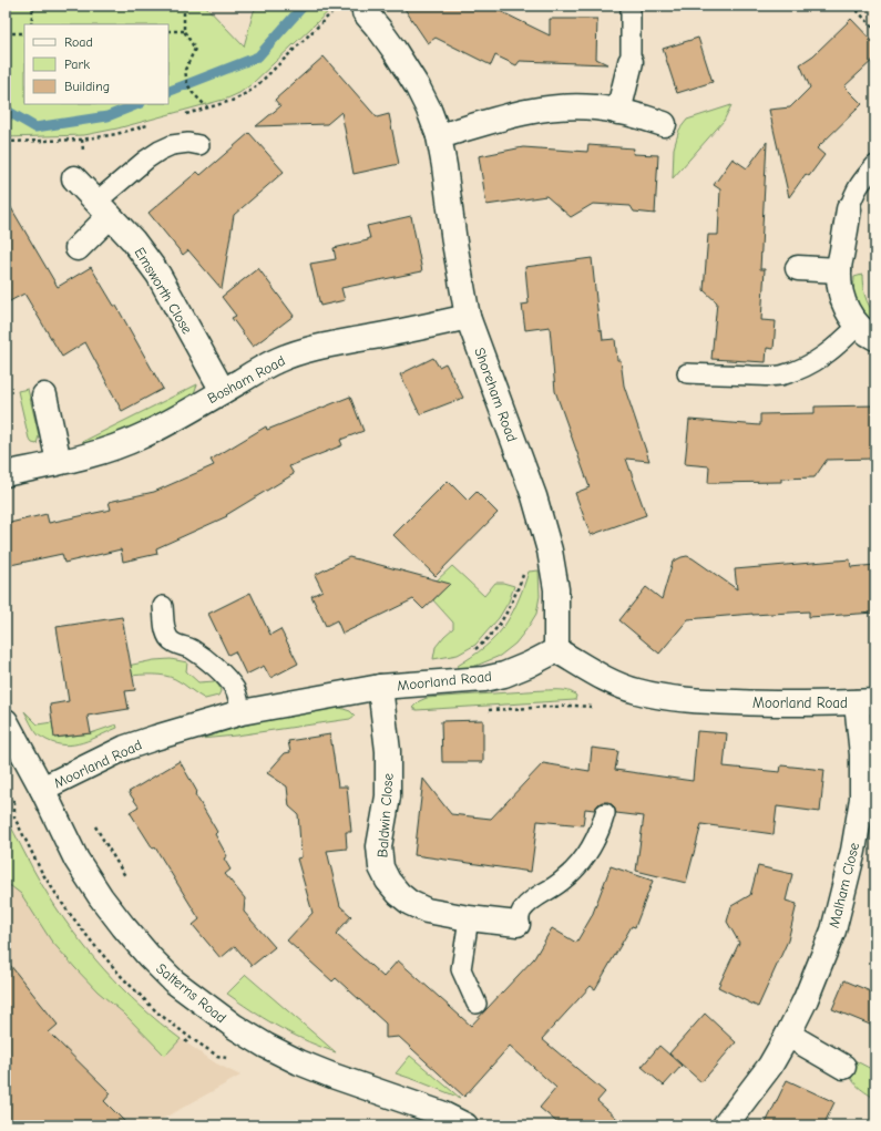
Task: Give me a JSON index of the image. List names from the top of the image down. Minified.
{"streets":{"street":["Emsworth Close","Bosham Road","Shoreham Road","Moorland Road","Baldwin Close","Malham Close","Salterns Road"]},"crossings":[["Emsworth Close","Bosham Road"],["Bosham Road","Shoreham Road"],["Shoreham Road","Moorland Road"],["Moorland Road","Baldwin Close"],["Moorland Road","Malham Close"],["Moorland Road","Salterns Road"]],"legend":["Road","Park","Building"]}
